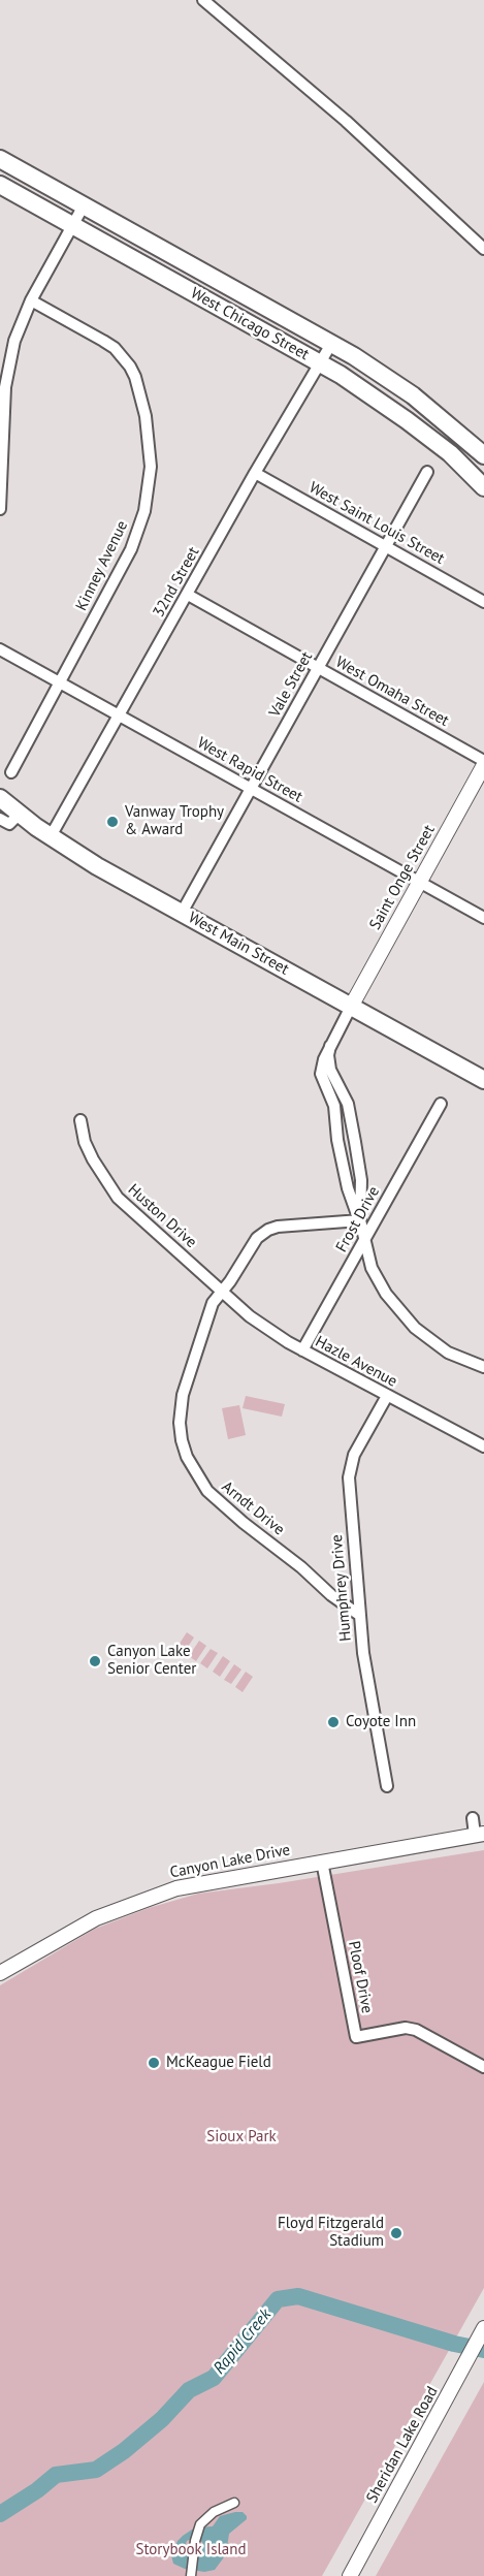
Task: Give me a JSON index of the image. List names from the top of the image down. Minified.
{"streets":{"main road":["West Chicago Street","West Main Street"],"street":["West Saint Louis Street","Kinney Avenue","32nd Street","Vale Street","West Omaha Street","West Rapid Street","Saint Onge Street","Huston Drive","Frost Drive","Hazle Avenue","Arndt Drive","Humphrey Drive","Canyon Lake Drive","Ploof Drive","Sheridan Lake Road"]},"crossings":[["West Chicago Street","32nd Street"],["West Saint Louis Street","32nd Street"],["West Saint Louis Street","Vale Street"],["Kinney Avenue","West Rapid Street"],["32nd Street","West Omaha Street"],["32nd Street","West Rapid Street"],["32nd Street","West Main Street"],["Vale Street","West Omaha Street"],["Vale Street","West Rapid Street"],["Vale Street","West Main Street"],["West Omaha Street","Saint Onge Street"],["West Rapid Street","Saint Onge Street"],["Saint Onge Street","West Main Street"],["Huston Drive","Hazle Avenue"],["Huston Drive","Arndt Drive"],["Frost Drive","Hazle Avenue"],["Hazle Avenue","Arndt Drive"],["Hazle Avenue","Humphrey Drive"],["Arndt Drive","Humphrey Drive"],["Canyon Lake Drive","Ploof Drive"]],"water":["Rapid Creek"],"parks":["Sioux Park","Storybook Island"],"places":["Vanway Trophy & Award","Canyon Lake Senior Center","Coyote Inn","McKeague Field","Floyd Fitzgerald Stadium"]}
